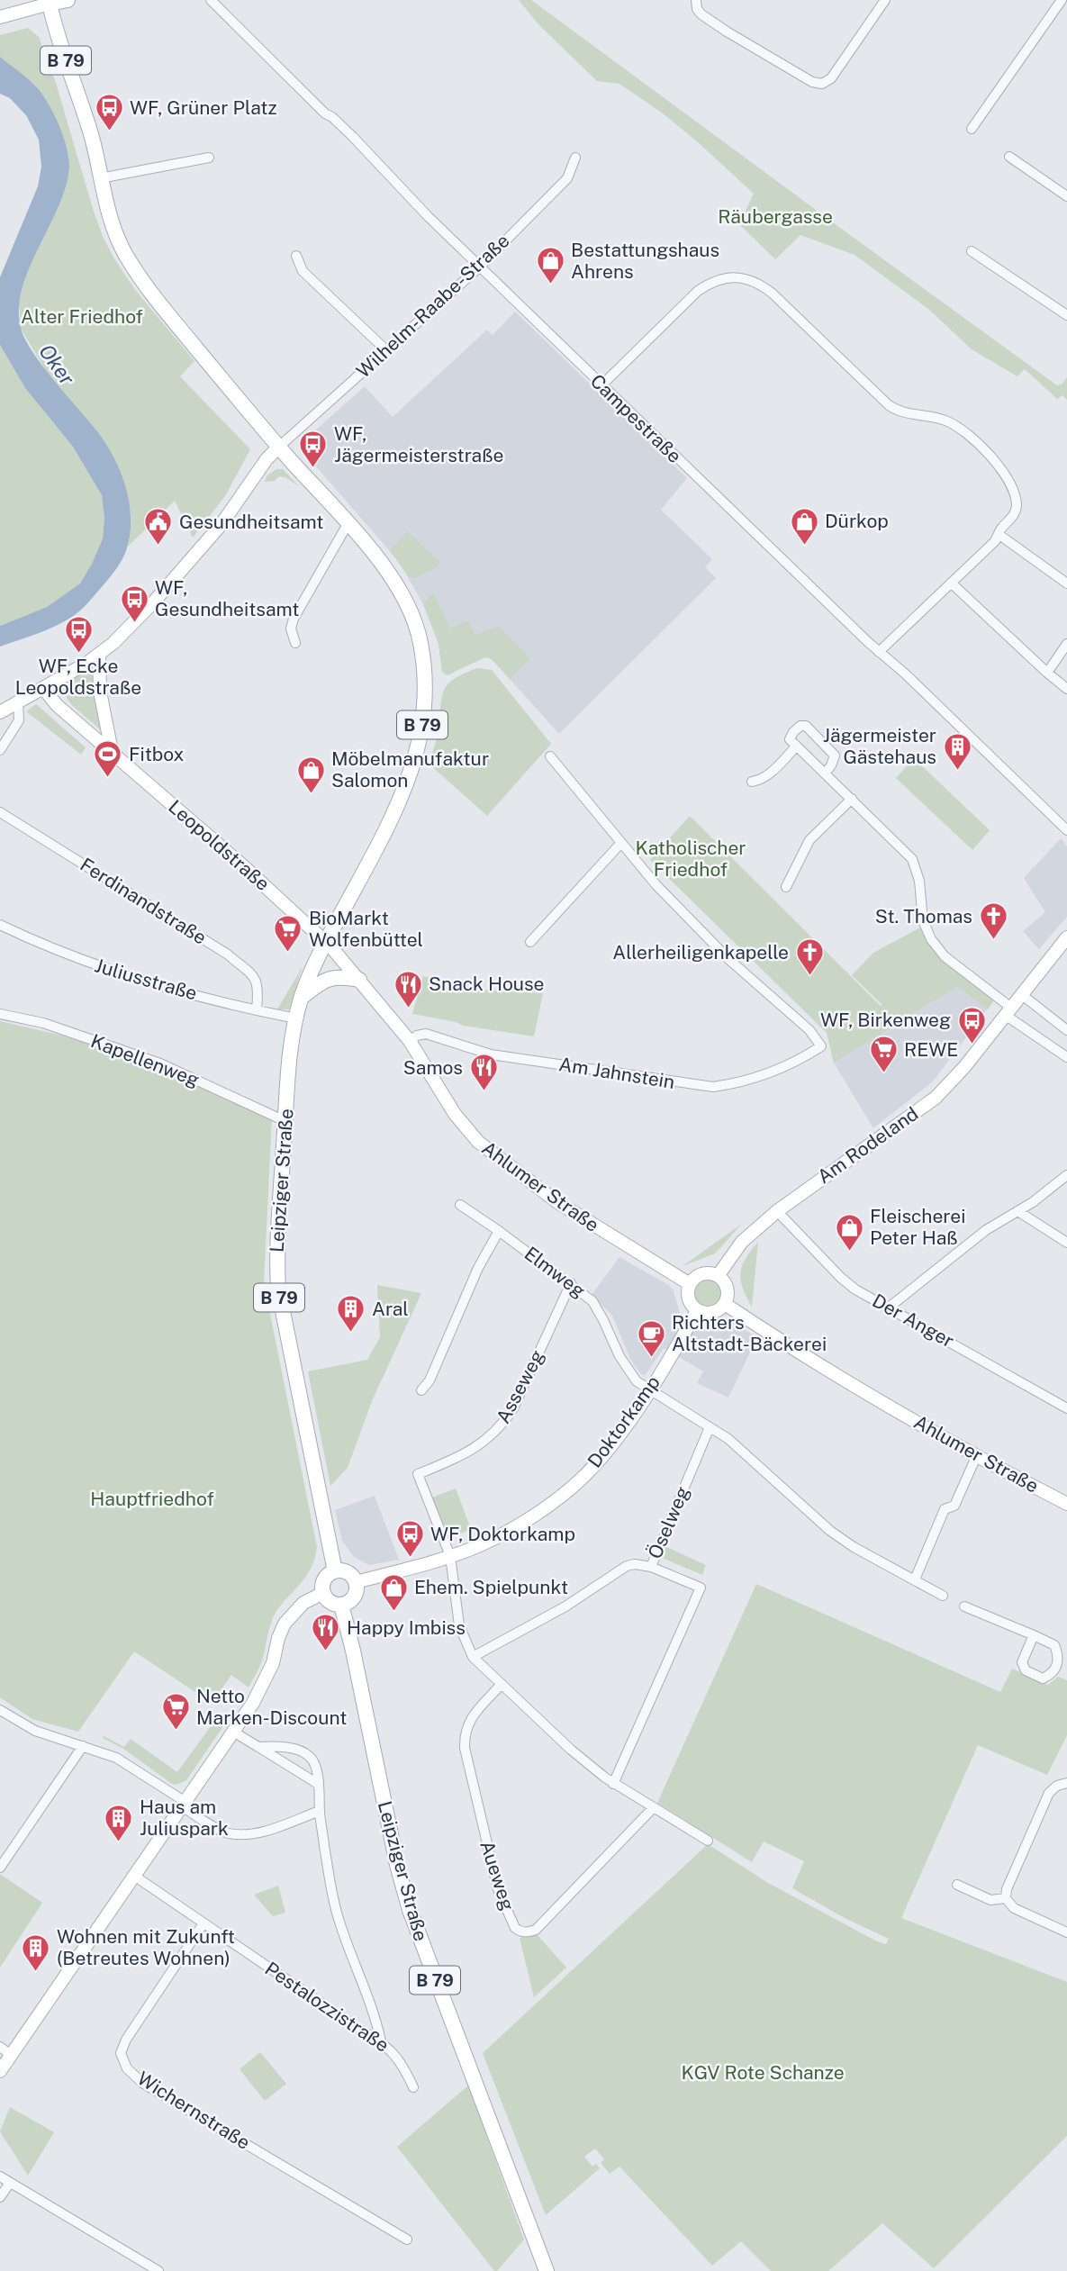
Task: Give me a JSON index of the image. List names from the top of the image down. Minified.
{"streets":{"main road":["B 79","Leipziger Straße"],"street":["Wilhelm-Raabe-Straße","Campestraße","Leopoldstraße","Ferdinandstraße","Juliusstraße","Kapellenweg","Am Jahnstein","Am Rodeland","Ahlumer Straße","Elmweg","Der Anger","Asseweg","Doktorkamp","Öselweg","Aueweg","Pestalozzistraße","Wichernstraße"]},"crossings":[["B 79","Wilhelm-Raabe-Straße"],["B 79","Leopoldstraße"],["B 79","Leipziger Straße"],["B 79","Ahlumer Straße"],["Wilhelm-Raabe-Straße","Campestraße"],["Leopoldstraße","Leipziger Straße"],["Leopoldstraße","Ahlumer Straße"],["Ferdinandstraße","Juliusstraße"],["Juliusstraße","Leipziger Straße"],["Kapellenweg","Leipziger Straße"],["Am Jahnstein","Ahlumer Straße"],["Am Rodeland","Ahlumer Straße"],["Am Rodeland","Der Anger"],["Am Rodeland","Doktorkamp"],["Leipziger Straße","Ahlumer Straße"],["Leipziger Straße","Doktorkamp"],["Ahlumer Straße","Doktorkamp"],["Elmweg","Asseweg"],["Elmweg","Doktorkamp"],["Asseweg","Doktorkamp"],["Asseweg","Öselweg"],["Pestalozzistraße","Wichernstraße"]],"water":["Oker"],"parks":["Räubergasse","Alter Friedhof","Katholischer Friedhof","Hauptfriedhof","KGV Rote Schanze"],"places":{"bus stop":["WF, Grüner Platz","WF, Jägermeisterstraße","WF, Gesundheitsamt","WF, Ecke Leopoldstraße","WF, Birkenweg","WF, Doktorkamp"],"shop":["Bestattungshaus Ahrens","Dürkop","Möbelmanufaktur Salomon","Fleischerei Peter Haß","Ehem. Spielpunkt"],"public building":["Gesundheitsamt"],"building":["Jägermeister Gästehaus","Aral","Haus am Juliuspark","Wohnen mit Zukunft (Betreutes Wohnen)"],"sports":["Fitbox"],"church":["St. Thomas","Allerheiligenkapelle"],"supermarket":["BioMarkt Wolfenbüttel","REWE","Netto Marken-Discount"],"restaurant":["Snack House","Samos","Happy Imbiss"],"cafe":["Richters Altstadt-Bäckerei"]}}
